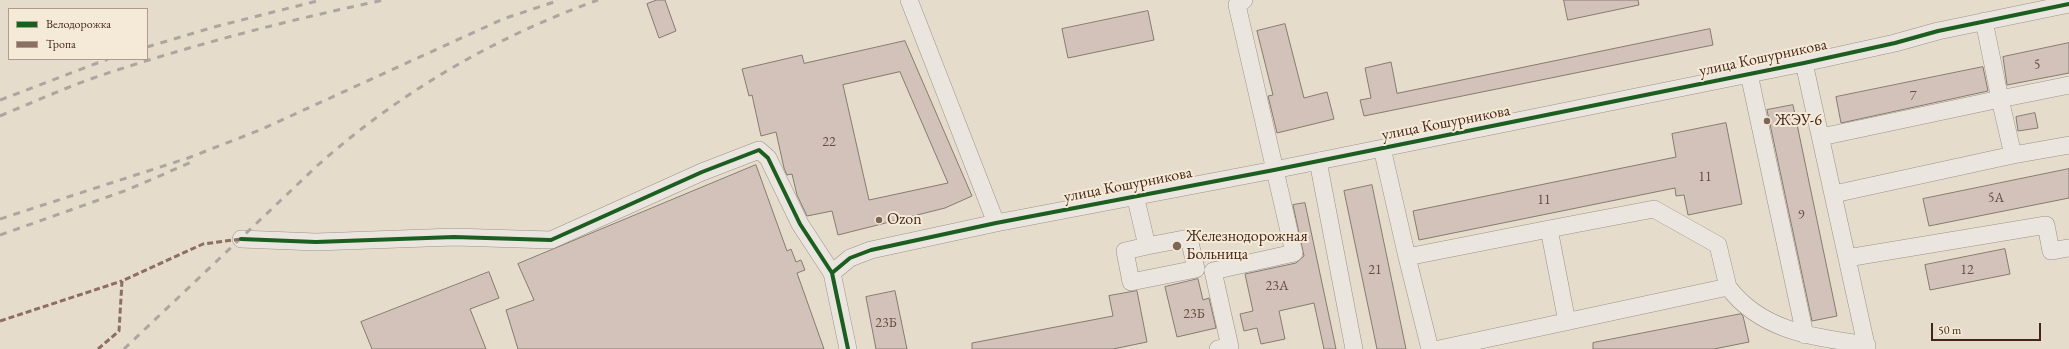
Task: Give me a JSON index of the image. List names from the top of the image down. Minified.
{"streets":{"street":["улица Кошурникова"]},"places":["ЖЭУ-6","Ozon","Железнодорожная Больница"],"house_numbers":["5","7","22","11","5А","11","9","21","12","23А","23Б","23Б"],"legend":["Велодорожка","Тропа"],"scale_bar":"50 m"}
